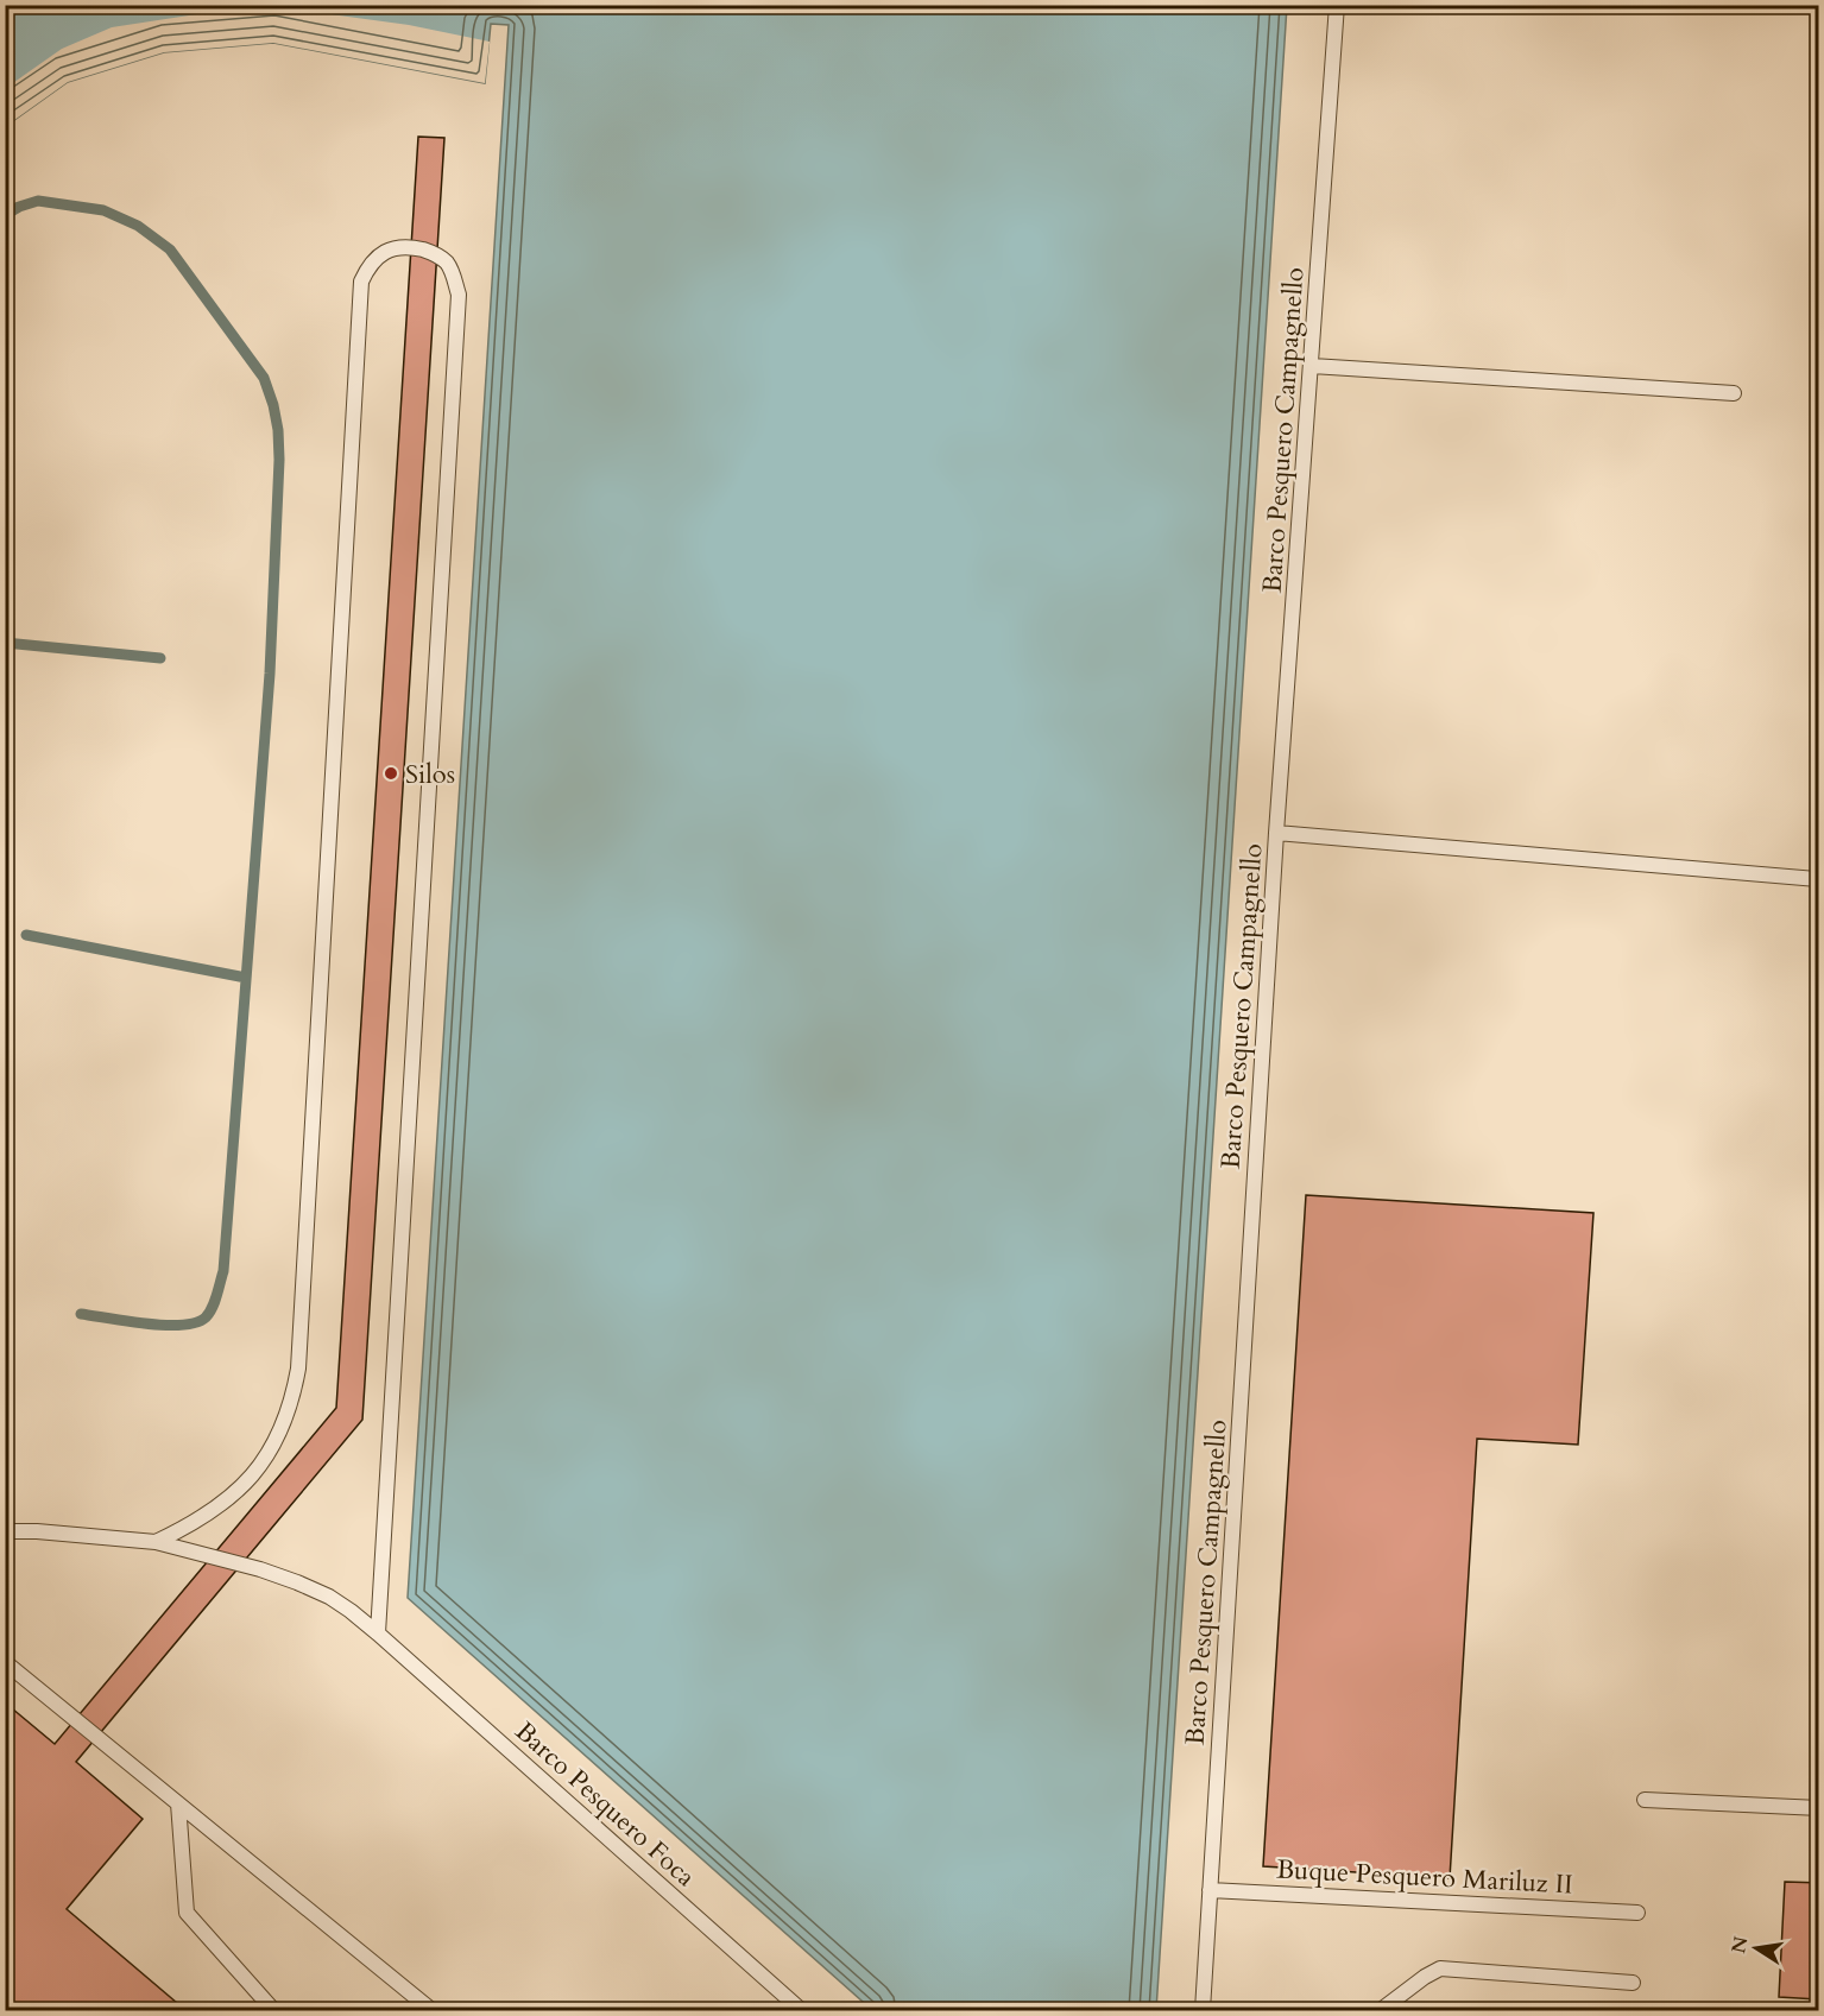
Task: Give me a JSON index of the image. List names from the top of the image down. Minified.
{"streets":{"lane":["Barco Pesquero Campagnello","Barco Pesquero Foca","Buque Pesquero Mariluz II"]},"crossings":[["Barco Pesquero Campagnello","Buque Pesquero Mariluz II"]],"places":["Silos"],"north":"left"}
